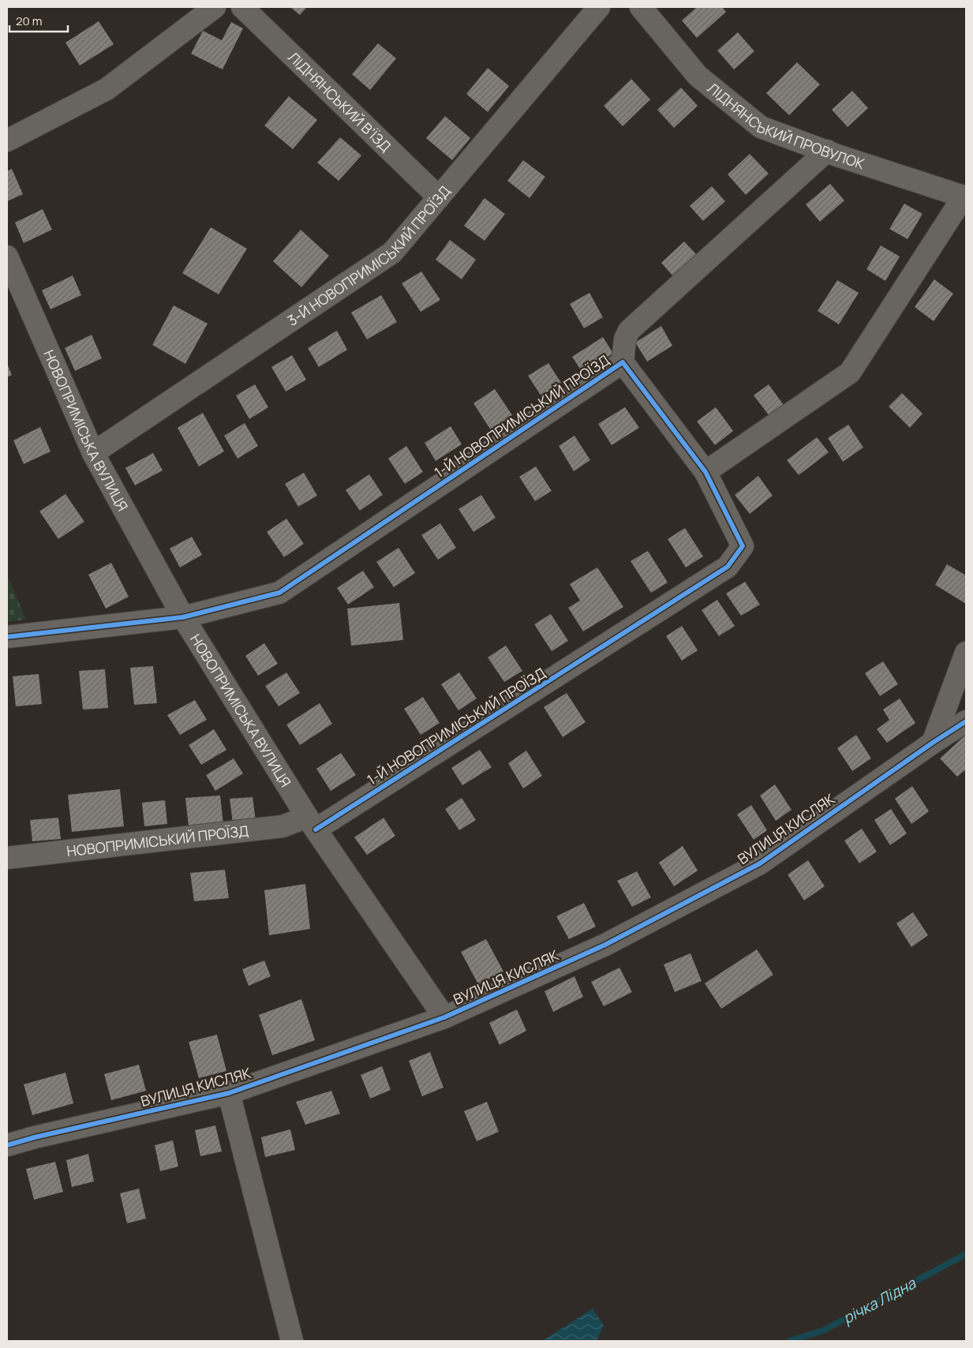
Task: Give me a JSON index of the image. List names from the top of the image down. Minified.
{"streets":{"street":["ЛІДНЯНСЬКИЙ В’ЇЗД","ЛІДНЯНСЬКИЙ ПРОВУЛОК","3-Й НОВОПРИМІСЬКИЙ ПРОЇЗД","1-Й НОВОПРИМІСЬКИЙ ПРОЇЗД","НОВОПРИМІСЬКА ВУЛИЦЯ","ВУЛИЦЯ КИСЛЯК","НОВОПРИМІСЬКИЙ ПРОЇЗД"]},"crossings":[["ЛІДНЯНСЬКИЙ В’ЇЗД","3-Й НОВОПРИМІСЬКИЙ ПРОЇЗД"],["ЛІДНЯНСЬКИЙ ПРОВУЛОК","1-Й НОВОПРИМІСЬКИЙ ПРОЇЗД"],["3-Й НОВОПРИМІСЬКИЙ ПРОЇЗД","НОВОПРИМІСЬКА ВУЛИЦЯ"],["1-Й НОВОПРИМІСЬКИЙ ПРОЇЗД","НОВОПРИМІСЬКА ВУЛИЦЯ"],["1-Й НОВОПРИМІСЬКИЙ ПРОЇЗД","НОВОПРИМІСЬКИЙ ПРОЇЗД"],["НОВОПРИМІСЬКА ВУЛИЦЯ","ВУЛИЦЯ КИСЛЯК"],["НОВОПРИМІСЬКА ВУЛИЦЯ","НОВОПРИМІСЬКИЙ ПРОЇЗД"]],"water":["річка Лідна"],"scale_bar":"20 m"}
